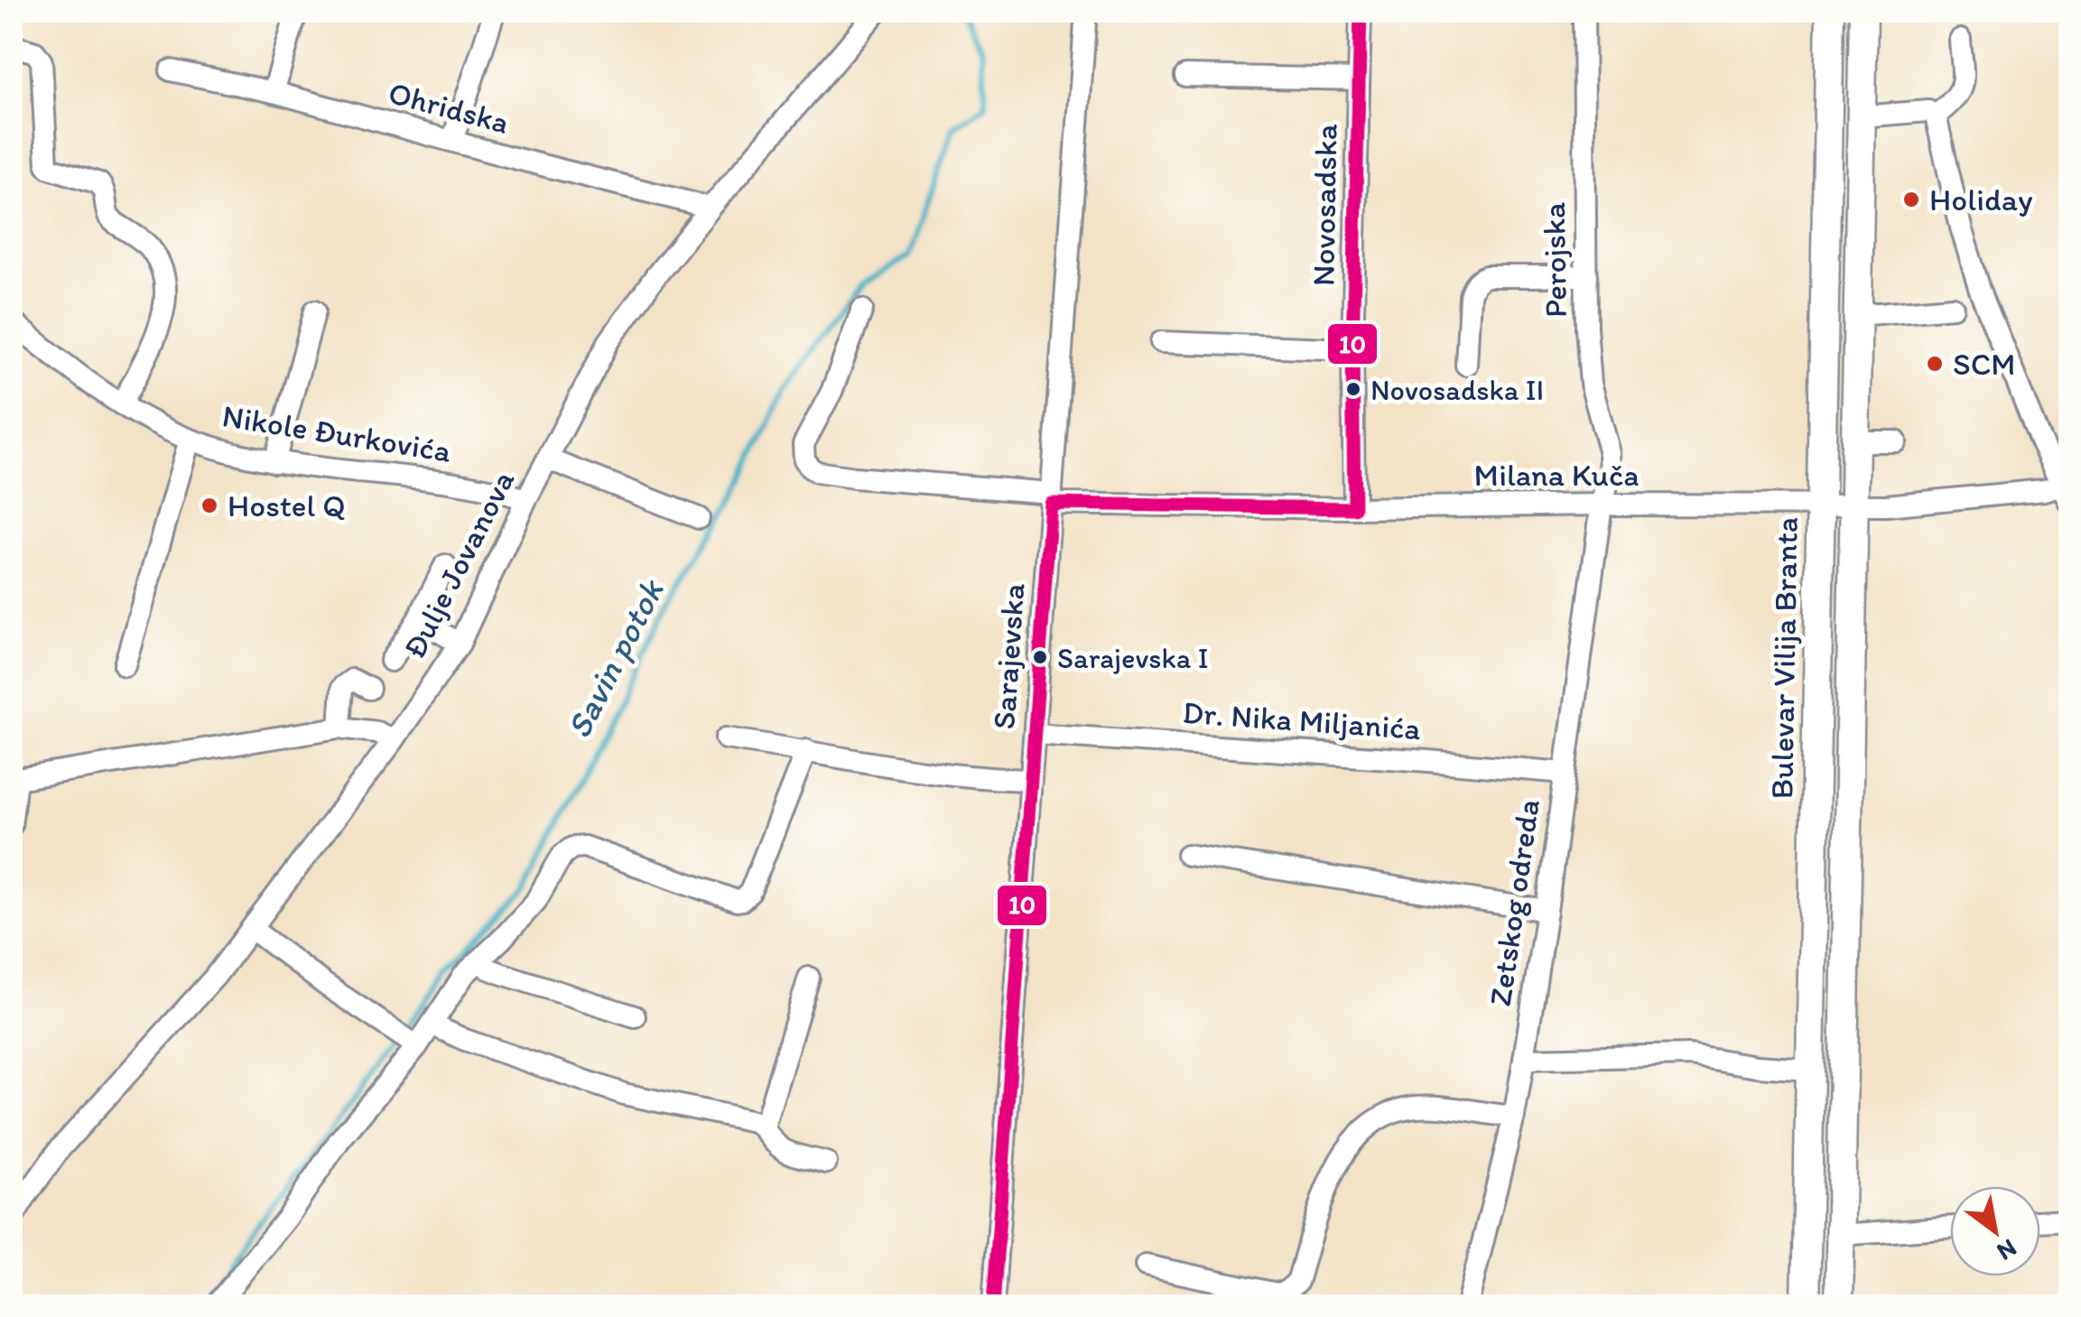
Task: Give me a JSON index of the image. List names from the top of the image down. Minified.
{"streets":{"main road":["Bulevar Vilija Branta"],"street":["Ohridska","Novosadska","Perojska","Nikole Đurkovića","Milana Kuča","Đulje Jovanova","Sarajevska","Dr. Nika Miljanića","Zetskog odreda"]},"crossings":[["Ohridska","Đulje Jovanova"],["Novosadska","Milana Kuča"],["Perojska","Milana Kuča"],["Perojska","Zetskog odreda"],["Nikole Đurkovića","Đulje Jovanova"],["Milana Kuča","Sarajevska"],["Milana Kuča","Bulevar Vilija Branta"],["Milana Kuča","Zetskog odreda"],["Sarajevska","Dr. Nika Miljanića"],["Dr. Nika Miljanića","Zetskog odreda"]],"water":["Savin potok"],"places":["Holiday","SCM","Novosadska II","Hostel Q","Sarajevska I"],"lines":["transit line 10"],"north":"bottom right"}
